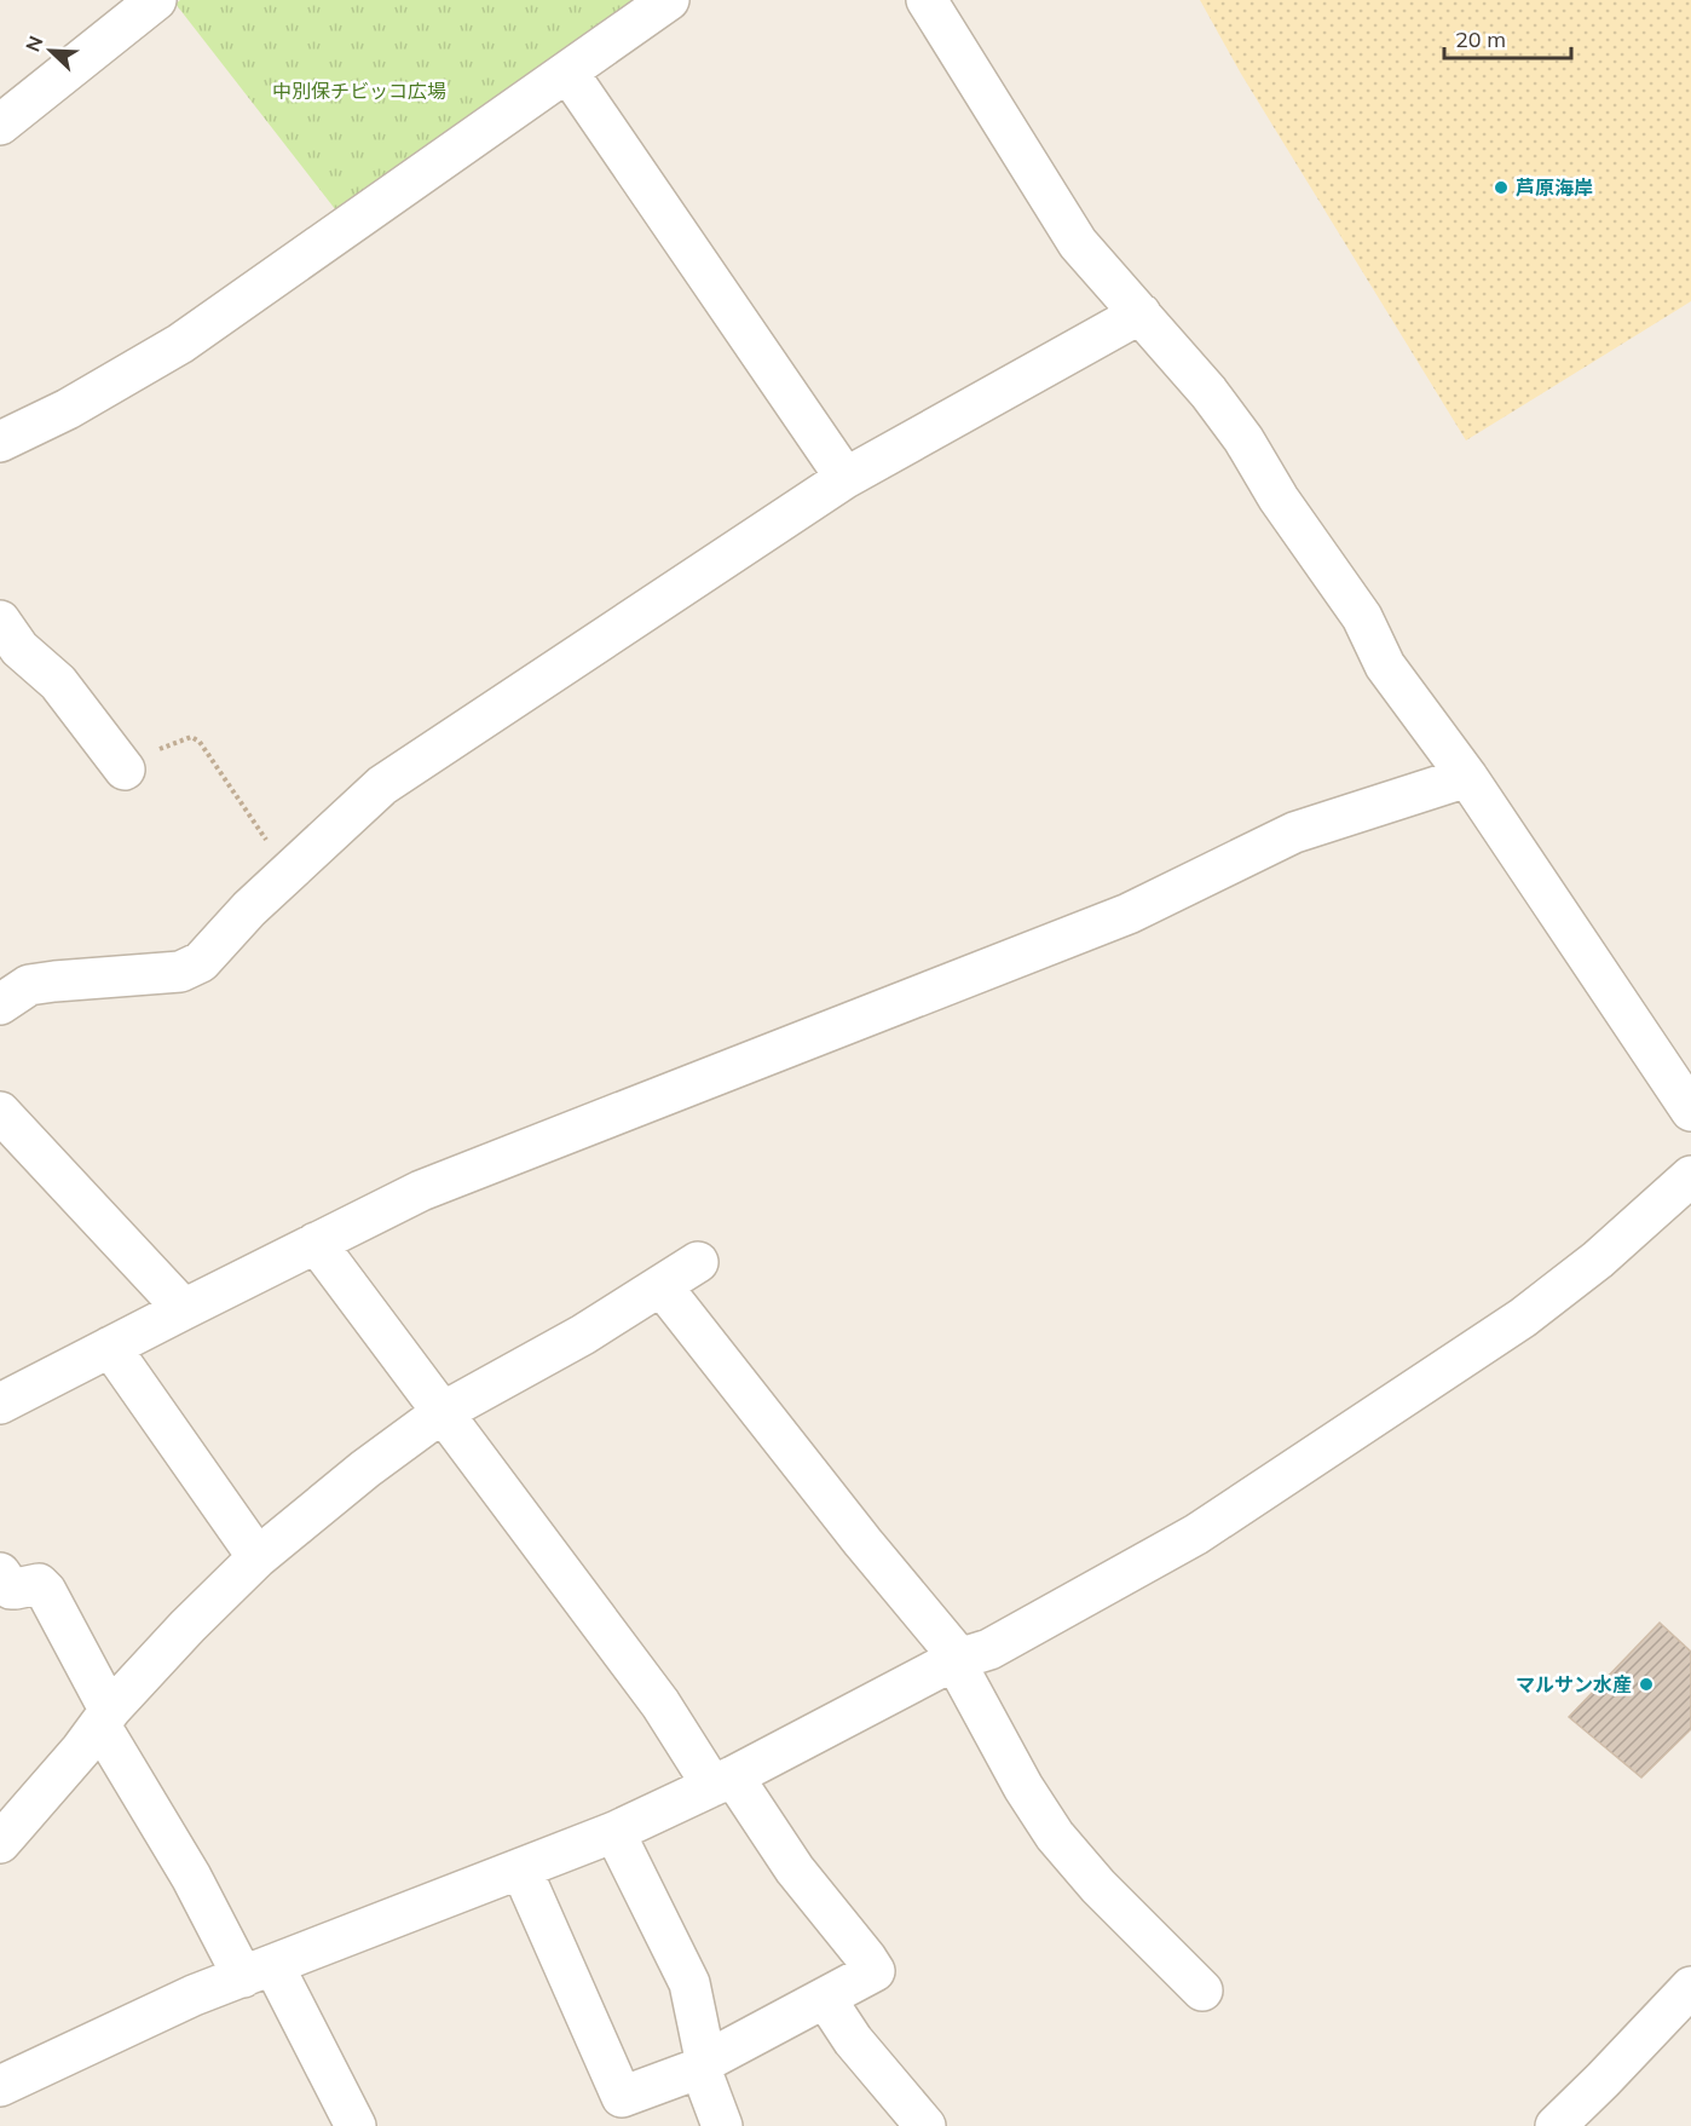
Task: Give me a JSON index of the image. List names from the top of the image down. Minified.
{"parks":["中別保チビッコ広場"],"places":["芦原海岸","マルサン水産"],"scale_bar":"20 m","north":"top left"}
